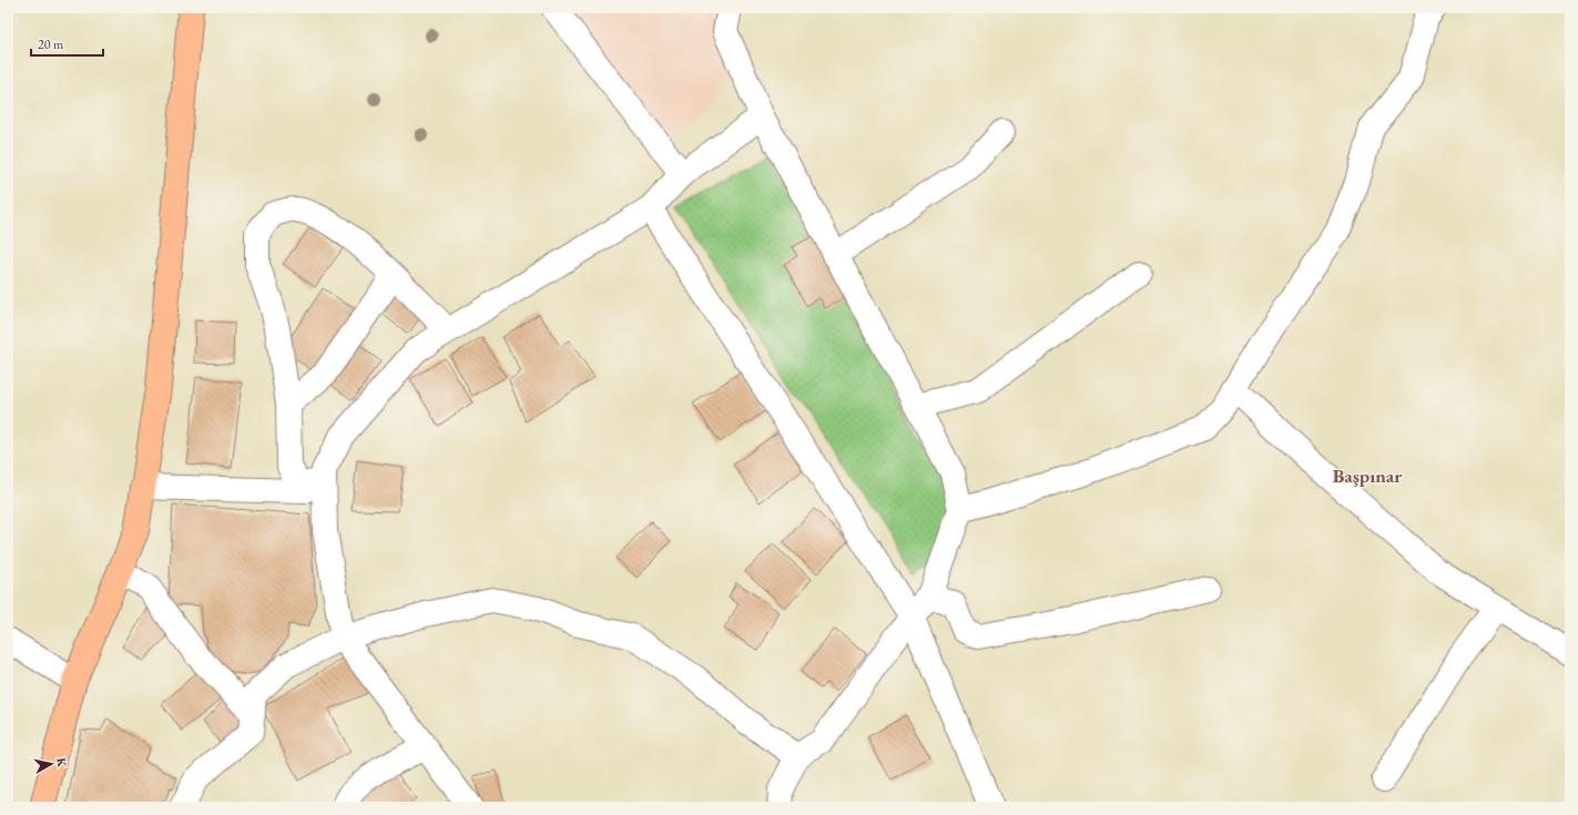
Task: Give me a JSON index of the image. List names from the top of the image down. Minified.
{"districts":["Başpınar"],"scale_bar":"20 m","north":"right"}
